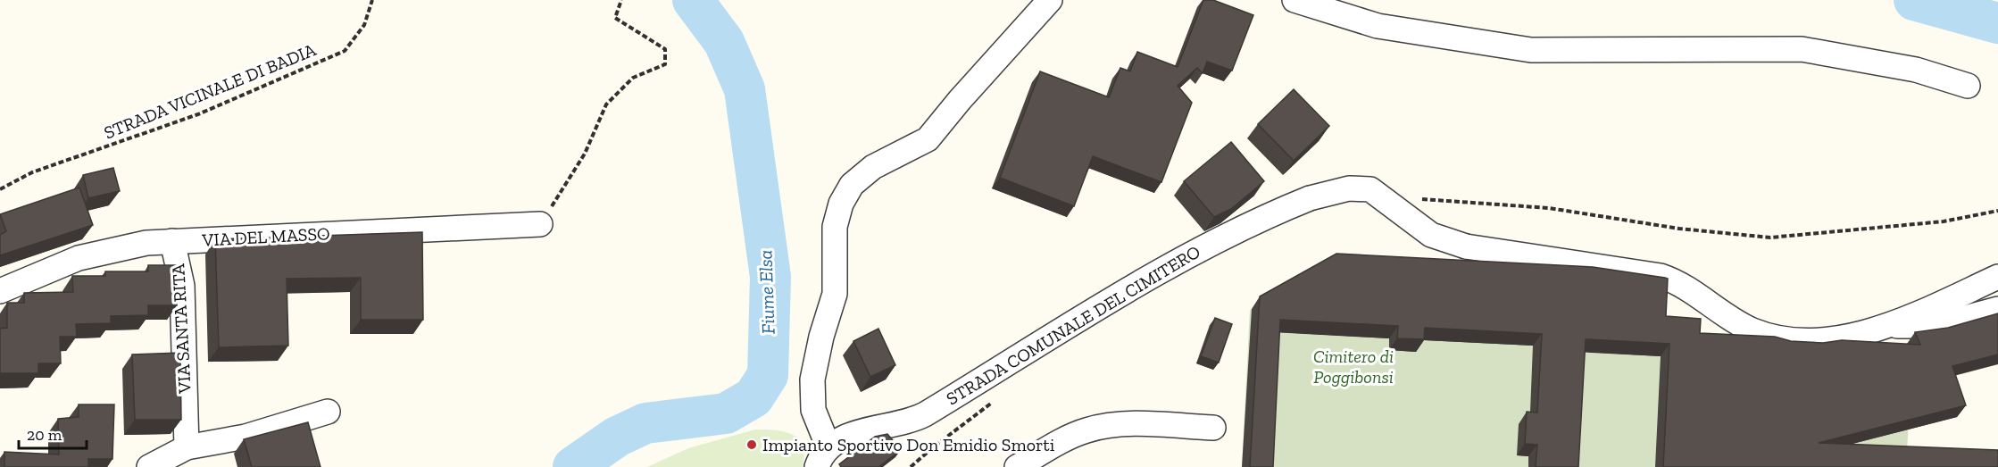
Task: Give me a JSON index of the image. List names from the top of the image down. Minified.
{"streets":{"street":["VIA DEL MASSO","STRADA COMUNALE DEL CIMITERO","VIA SANTA RITA"],"path":["STRADA VICINALE DI BADIA"]},"crossings":[["VIA DEL MASSO","VIA SANTA RITA"]],"water":["Fiume Elsa"],"parks":["Cimitero di Poggibonsi"],"places":["Impianto Sportivo Don Emidio Smorti"],"scale_bar":"20 m"}
